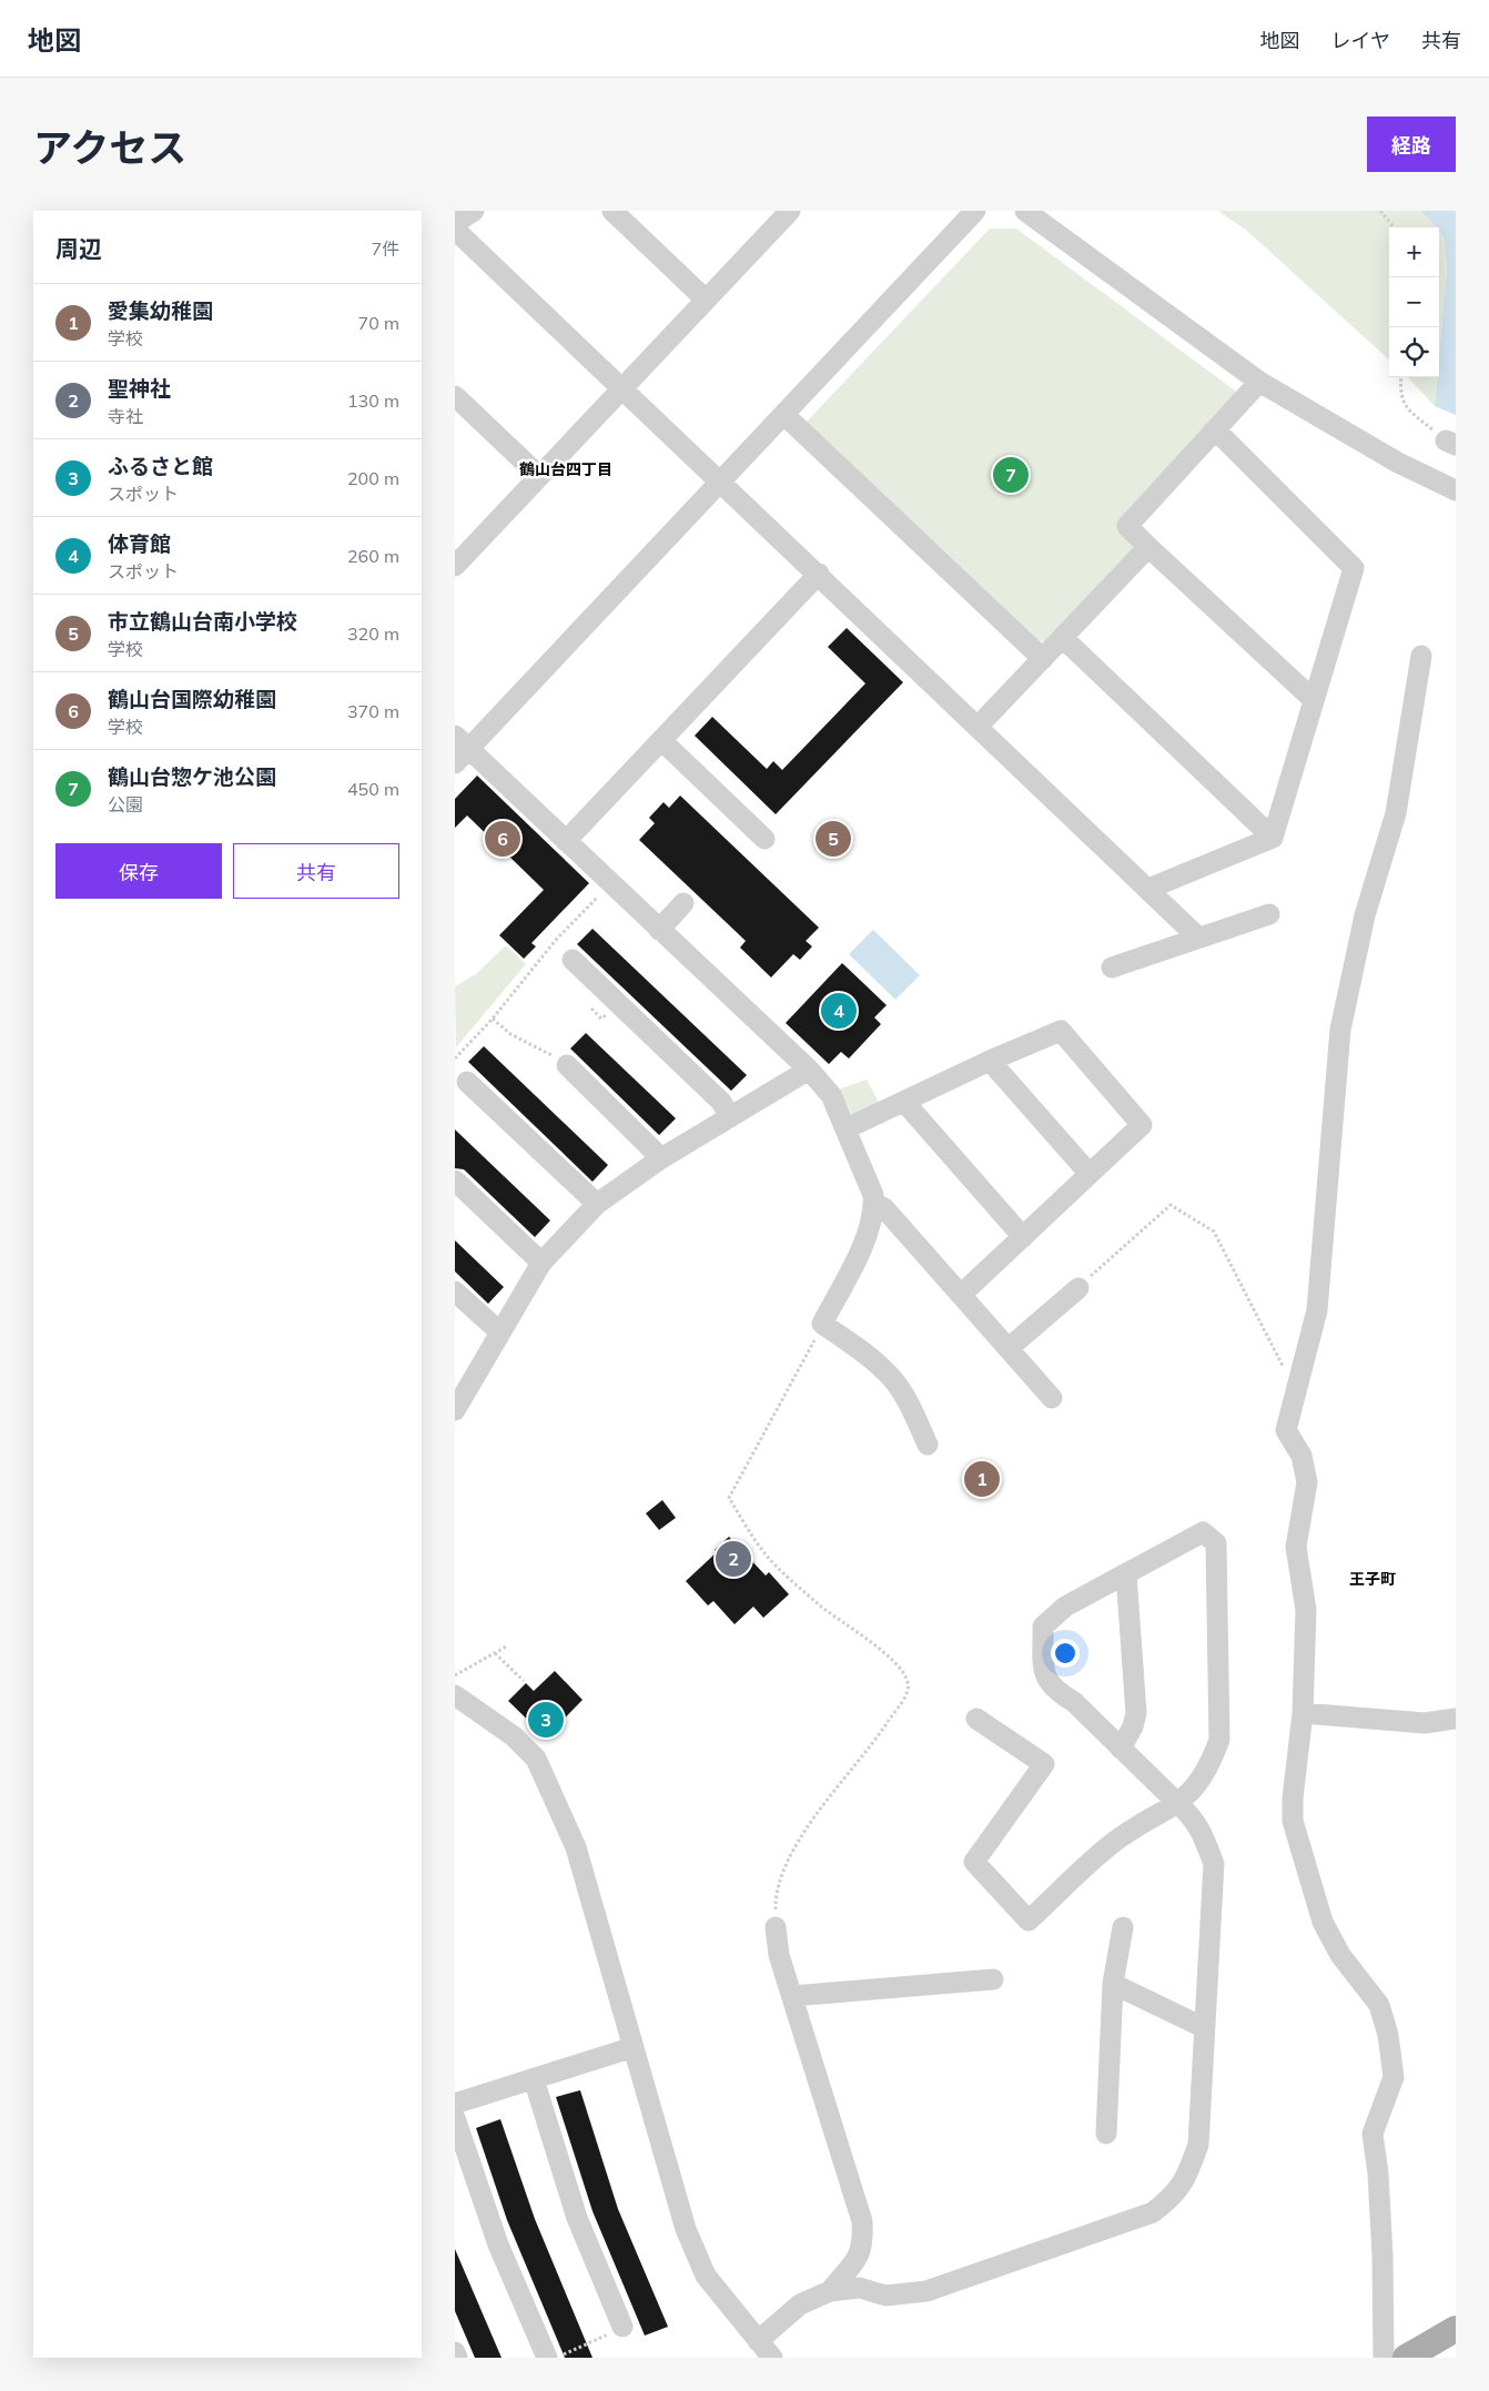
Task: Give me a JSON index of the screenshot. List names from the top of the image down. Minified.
{"districts":["鶴山台四丁目","王子町"],"page":{"header":"地図","nav":["地図","レイヤ","共有"],"title":"アクセス","buttons":["経路",["保存","共有"]],"heading":["周辺","7件"],"map_buttons":["+","−"],"list":[{"mark":"1","name":"愛集幼稚園","note":"学校","value":"70 m"},{"mark":"2","name":"聖神社","note":"寺社","value":"130 m"},{"mark":"3","name":"ふるさと館","note":"スポット","value":"200 m"},{"mark":"4","name":"体育館","note":"スポット","value":"260 m"},{"mark":"5","name":"市立鶴山台南小学校","note":"学校","value":"320 m"},{"mark":"6","name":"鶴山台国際幼稚園","note":"学校","value":"370 m"},{"mark":"7","name":"鶴山台惣ケ池公園","note":"公園","value":"450 m"}],"pins":["7","5","6","4","1","2","3"]}}
